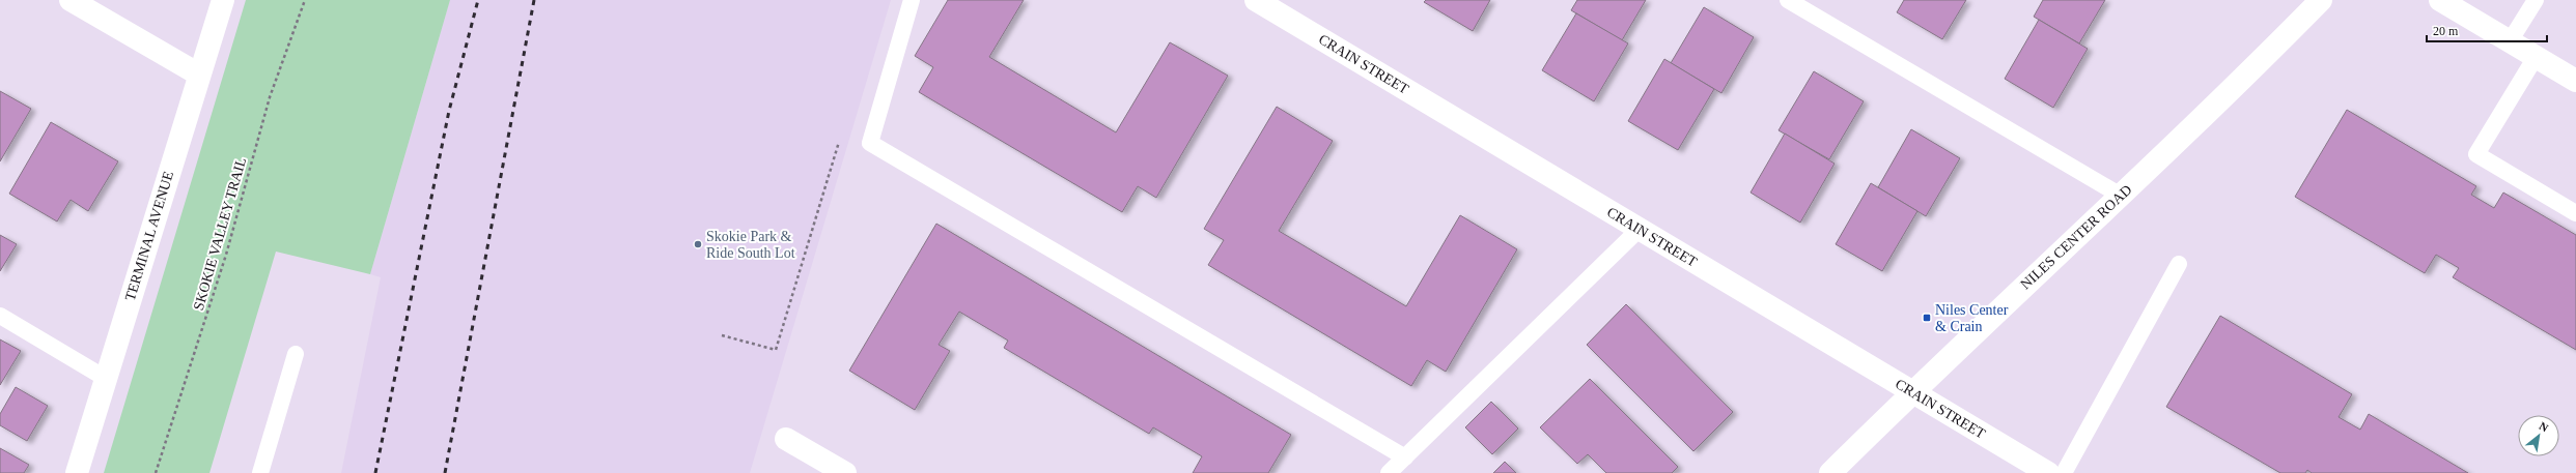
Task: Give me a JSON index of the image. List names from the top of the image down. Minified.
{"streets":{"street":["CRAIN STREET","TERMINAL AVENUE","NILES CENTER ROAD"],"path":["SKOKIE VALLEY TRAIL"]},"crossings":[["CRAIN STREET","NILES CENTER ROAD"]],"places":{"other":["Skokie Park & Ride South Lot"],"transit":["Niles Center & Crain"]},"scale_bar":"20 m","north":"top right"}
